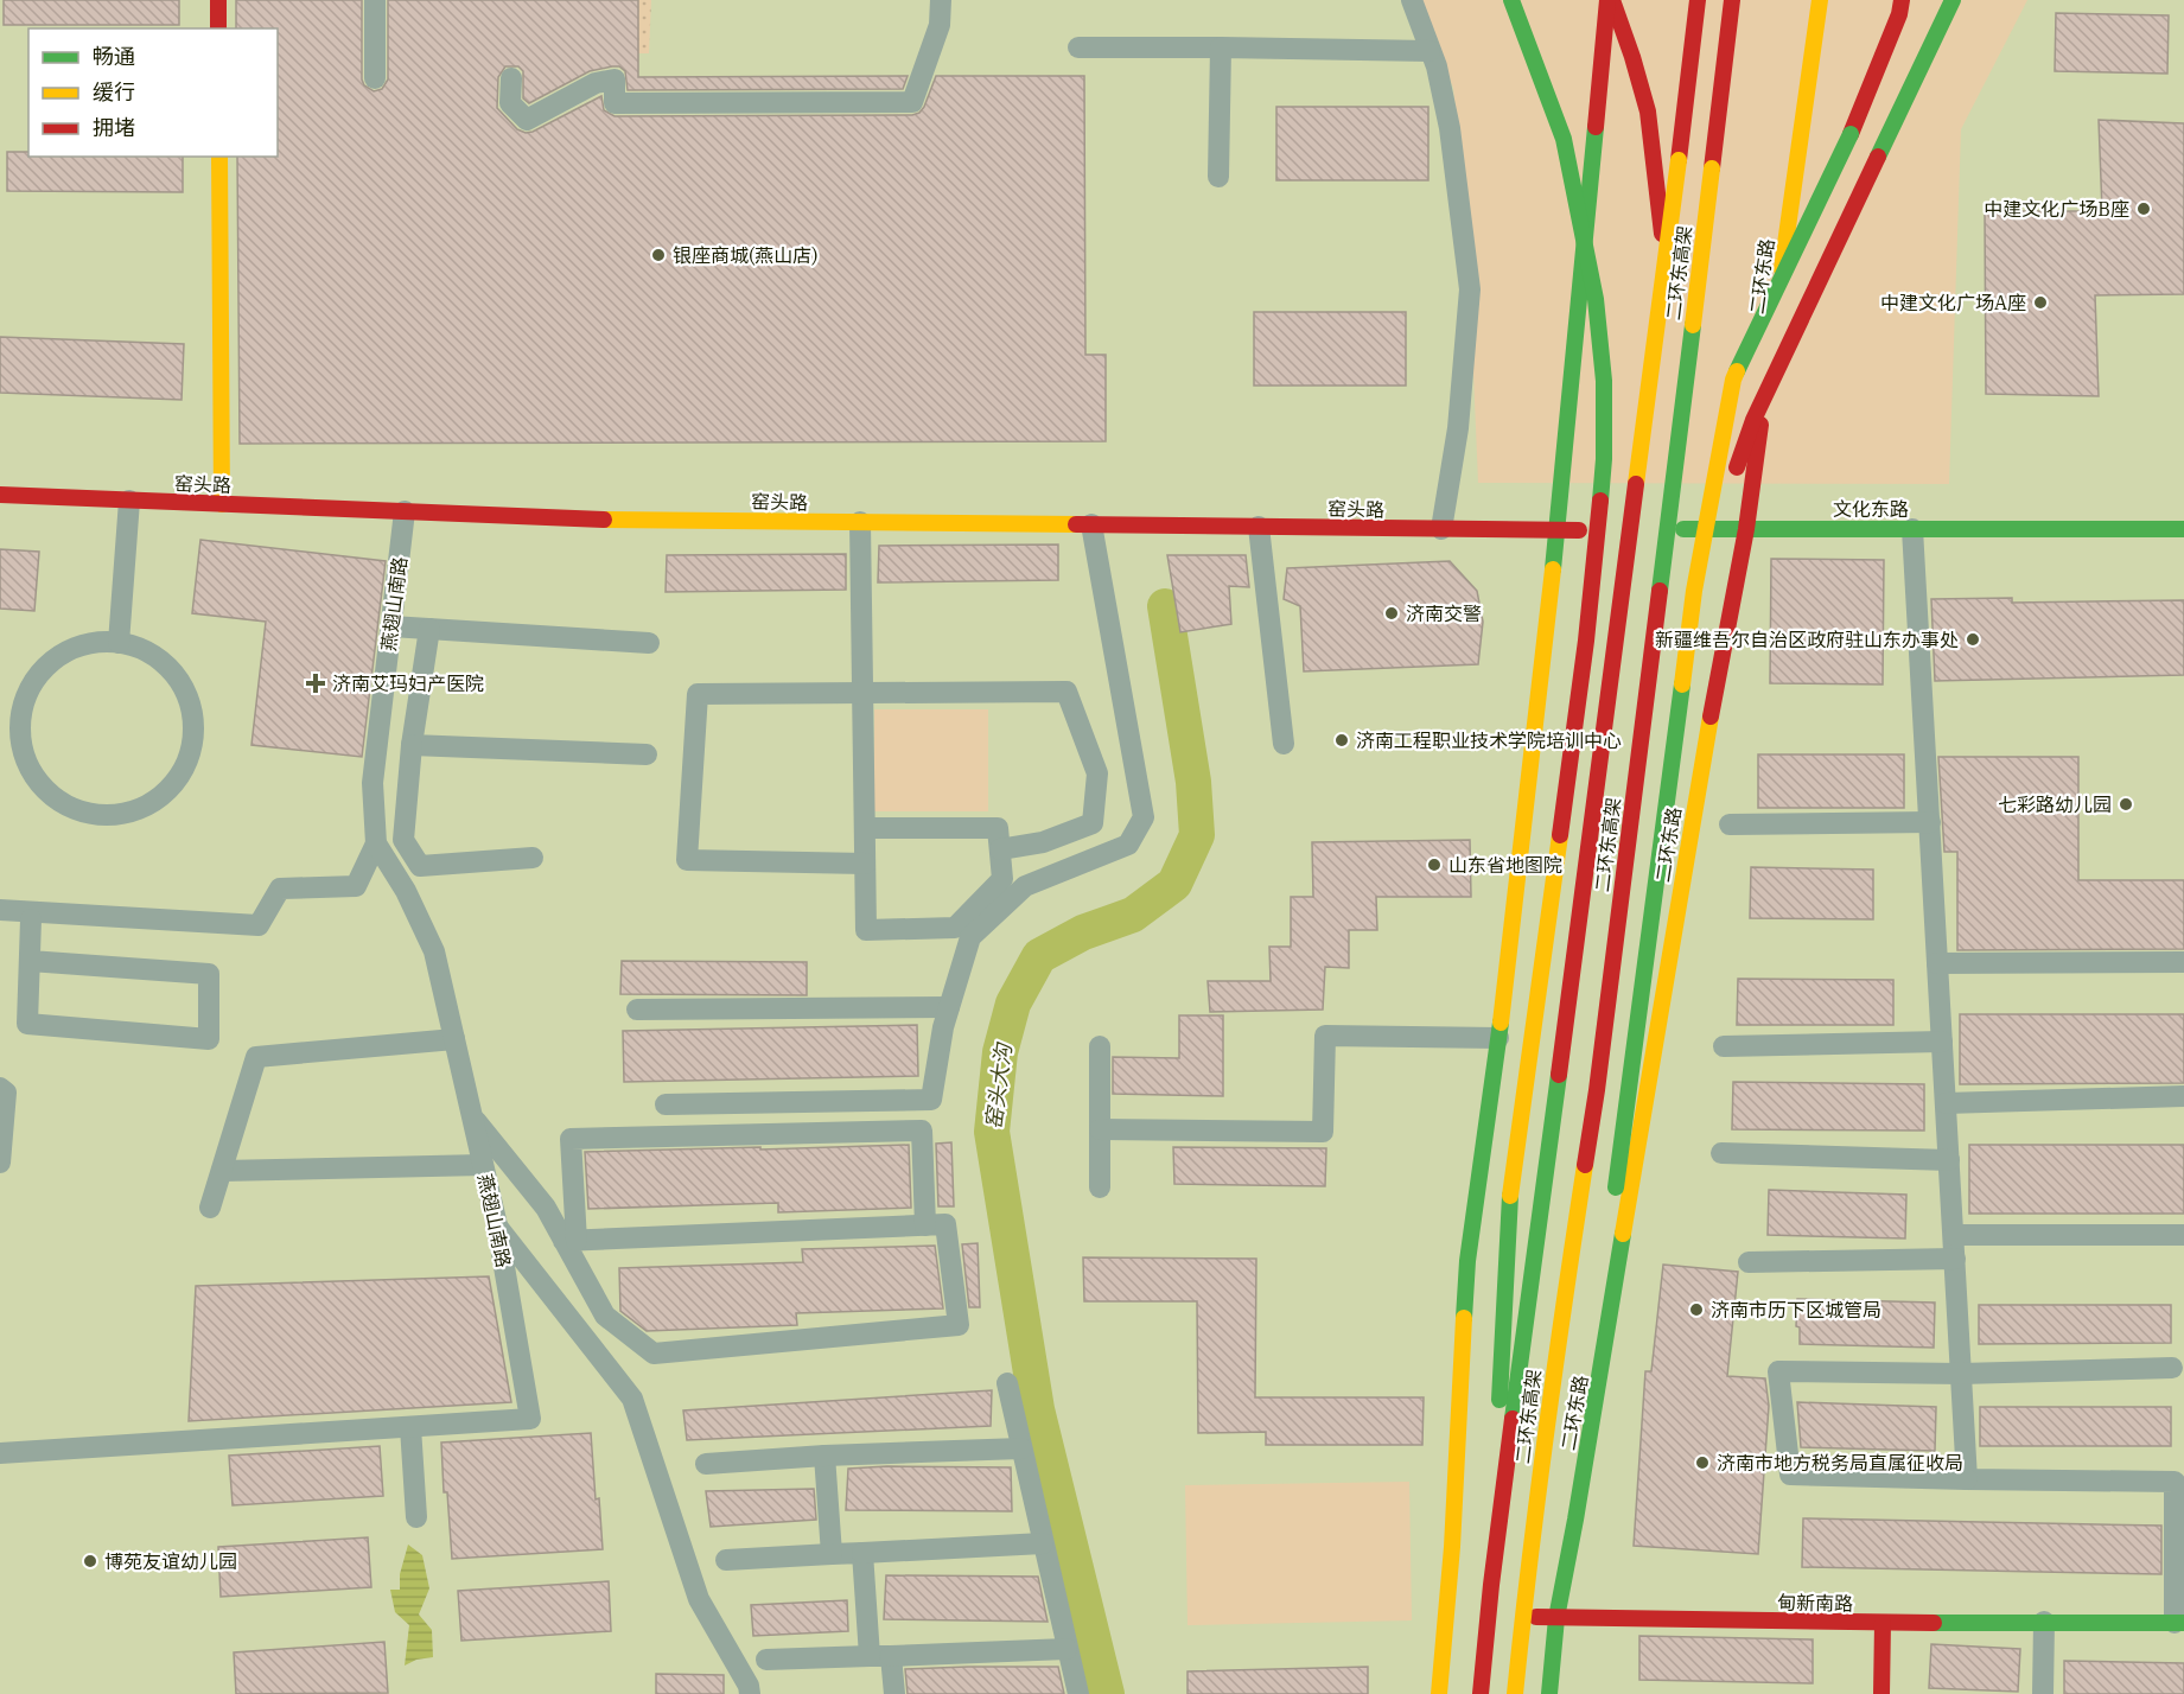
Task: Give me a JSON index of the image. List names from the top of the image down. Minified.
{"streets":{"main road":["二环东高架","二环东路","窑头路","文化东路","甸新南路"],"street":["燕翅山南路"]},"crossings":[["二环东路","文化东路"],["二环东路","甸新南路"],["窑头路","文化东路"],["窑头路","燕翅山南路"]],"water":["窑头大沟"],"places":{"other":["中建文化广场B座","银座商城(燕山店)","中建文化广场A座","济南交警","新疆维吾尔自治区政府驻山东办事处","济南工程职业技术学院培训中心","七彩路幼儿园","山东省地图院","济南市历下区城管局","济南市地方税务局直属征收局","博苑友谊幼儿园"],"health":["济南艾玛妇产医院"]},"legend":["畅通","缓行","拥堵"]}
